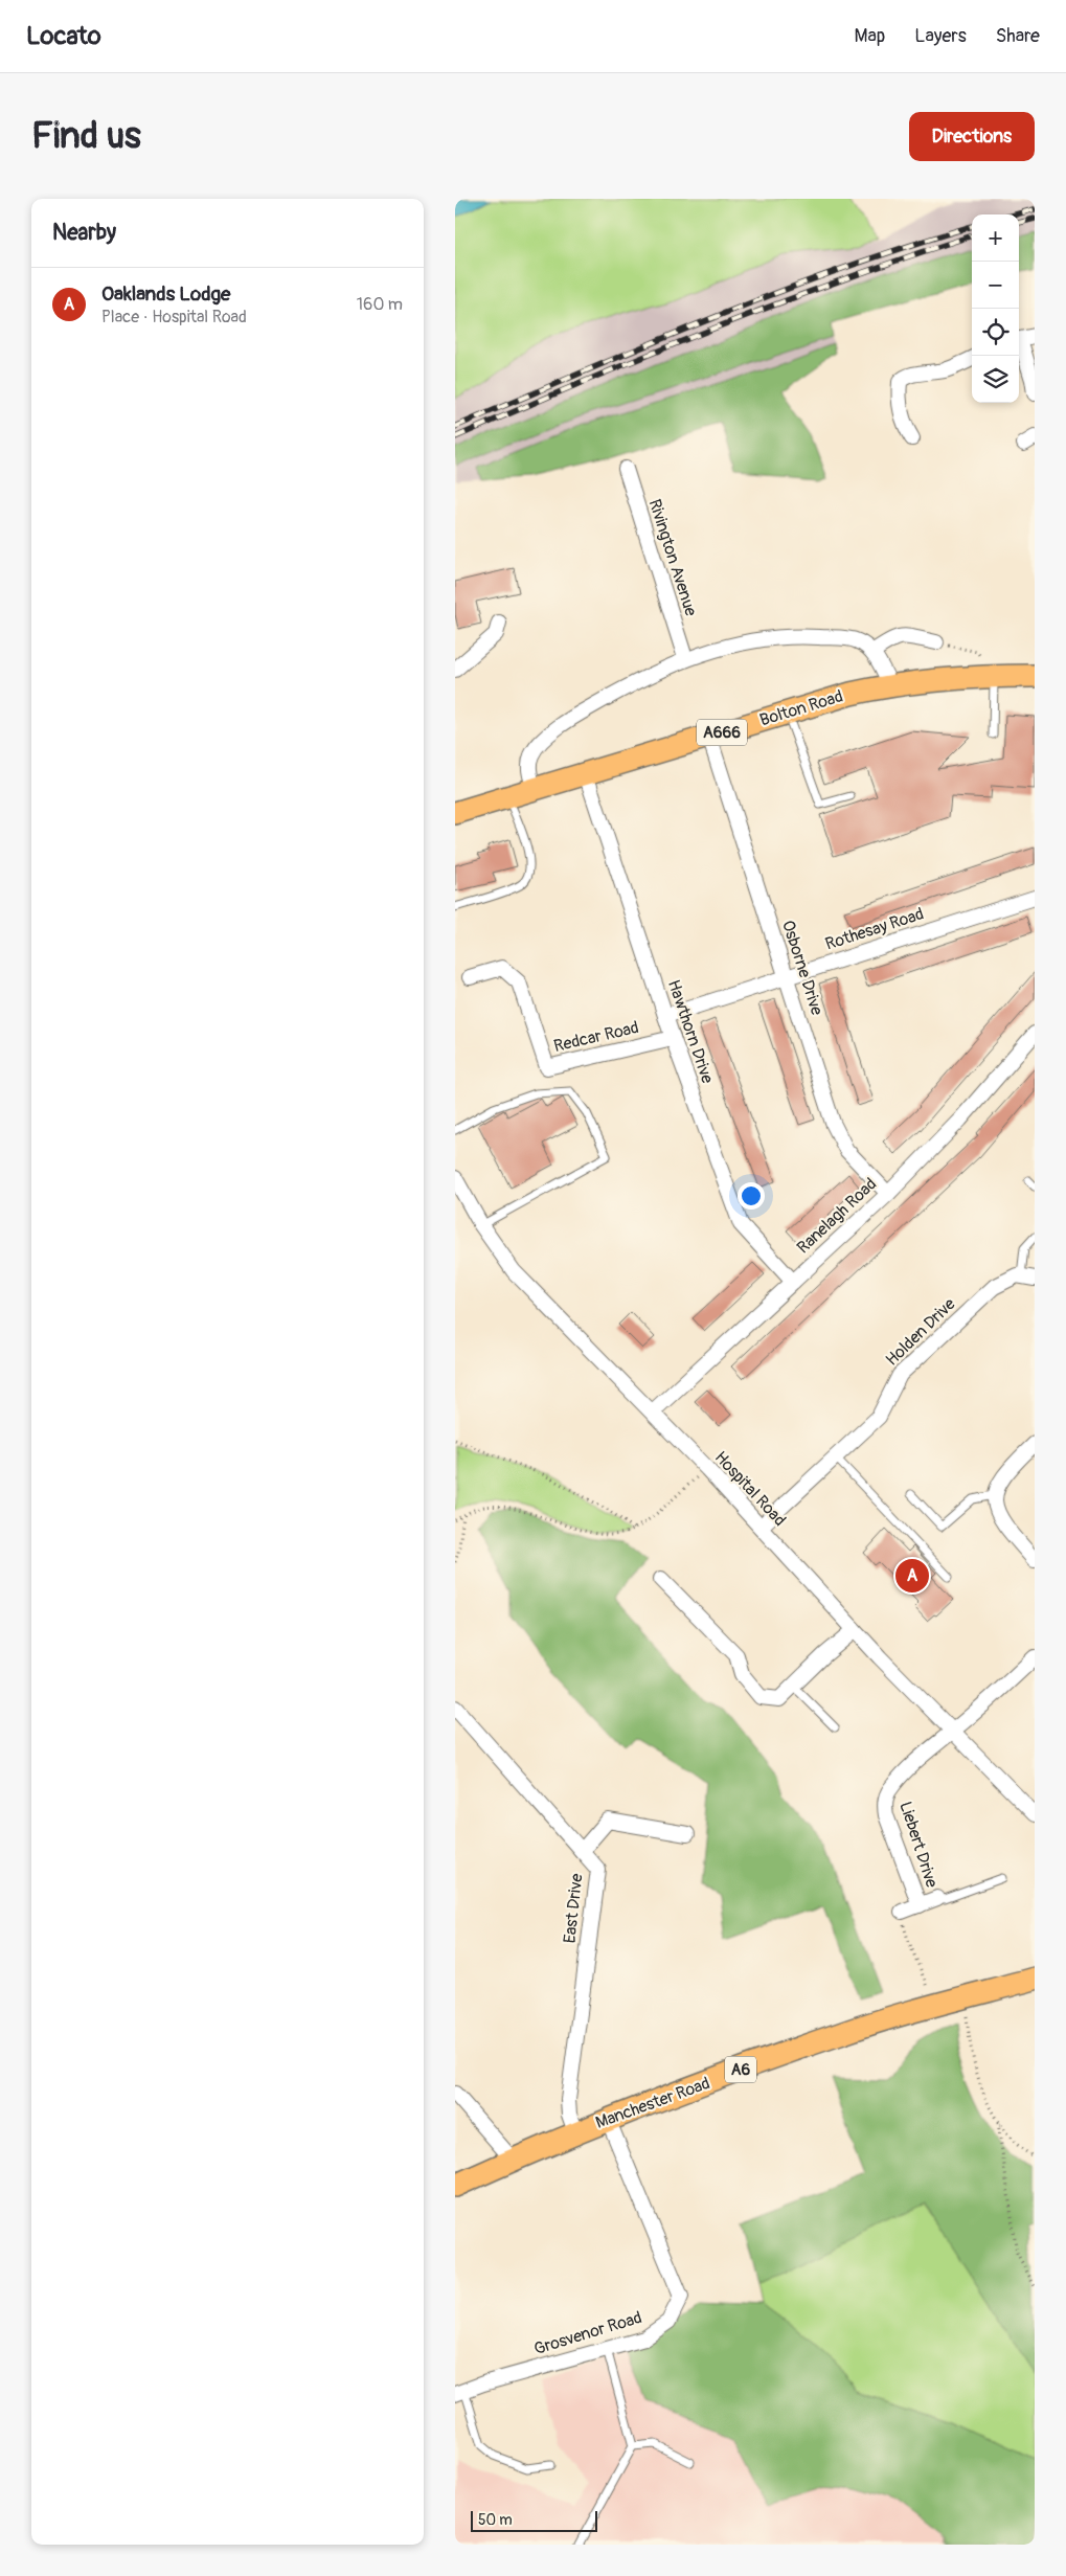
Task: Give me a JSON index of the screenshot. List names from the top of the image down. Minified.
{"streets":{"main road":["Bolton Road","A666","A6","Manchester Road"],"street":["Rivington Avenue","Rothesay Road","Osborne Drive","Hawthorn Drive","Redcar Road","Ranelagh Road","Holden Drive","Hospital Road","Liebert Drive","East Drive","Grosvenor Road"]},"crossings":[["Bolton Road","Osborne Drive"],["Bolton Road","Hawthorn Drive"],["Rothesay Road","Osborne Drive"],["Rothesay Road","Hawthorn Drive"],["Osborne Drive","Ranelagh Road"],["Hawthorn Drive","Redcar Road"],["Hawthorn Drive","Ranelagh Road"],["Ranelagh Road","Hospital Road"],["Holden Drive","Hospital Road"],["Hospital Road","Liebert Drive"],["East Drive","Manchester Road"],["Manchester Road","Grosvenor Road"]],"scale_bar":"50 m","page":{"header":"Locato","nav":["Map","Layers","Share"],"buttons":"Directions","title":"Find us","heading":"Nearby","map_buttons":["+","−"],"list":[{"mark":"A","name":"Oaklands Lodge","note":"Place · Hospital Road","value":"160 m"}],"pins":"A","scale":"50 m"}}
